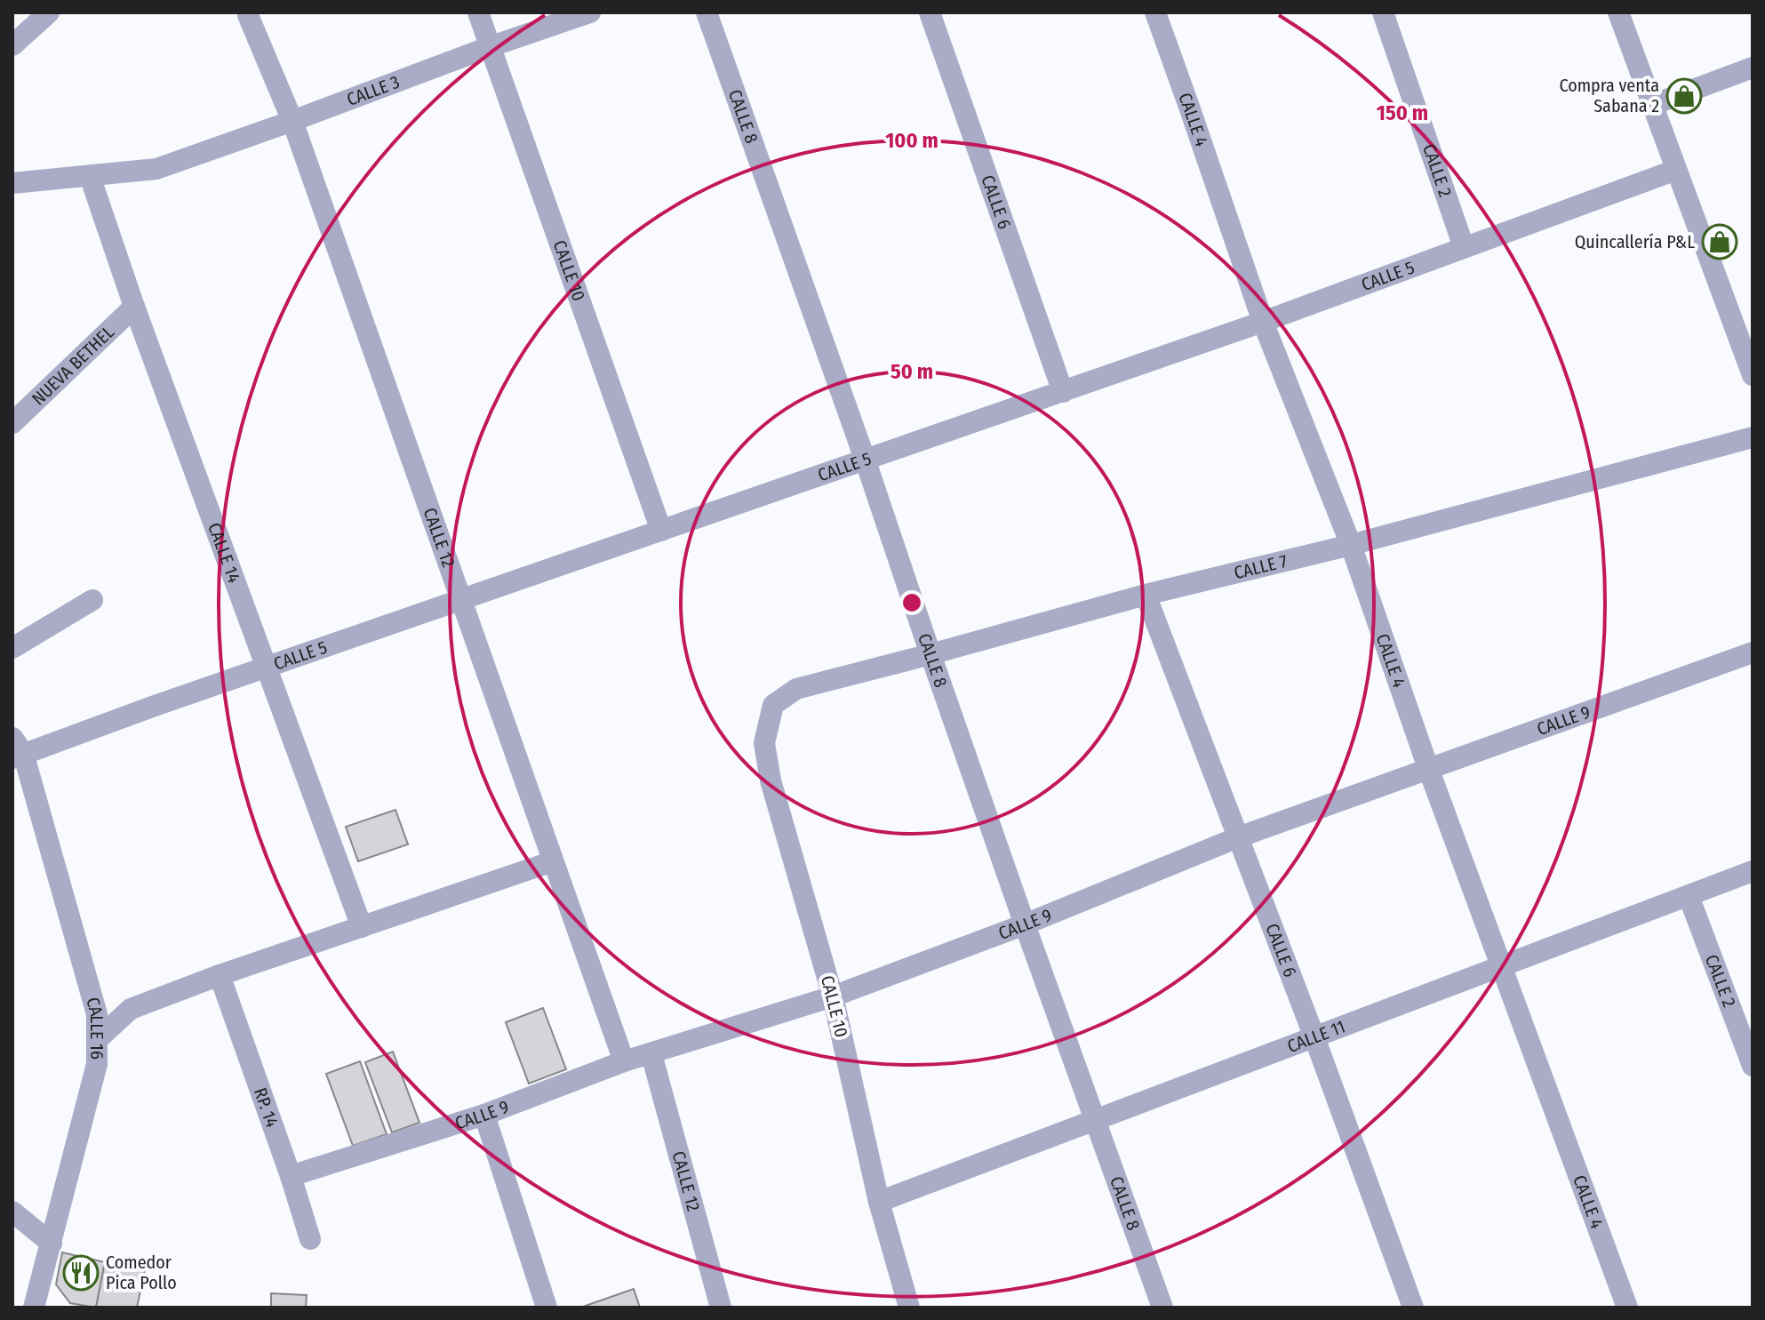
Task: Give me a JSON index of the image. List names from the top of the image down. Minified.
{"streets":{"street":["CALLE 3","CALLE 8","CALLE 4","CALLE 2","CALLE 6","CALLE 10","CALLE 5","NUEVA BETHEL","CALLE 12","CALLE 14","CALLE 7","CALLE 9","CALLE 16","CALLE 11","RP. 14"]},"crossings":[["CALLE 3","CALLE 10"],["CALLE 3","CALLE 12"],["CALLE 3","CALLE 14"],["CALLE 8","CALLE 5"],["CALLE 8","CALLE 7"],["CALLE 8","CALLE 9"],["CALLE 8","CALLE 11"],["CALLE 4","CALLE 5"],["CALLE 4","CALLE 7"],["CALLE 4","CALLE 9"],["CALLE 4","CALLE 11"],["CALLE 2","CALLE 5"],["CALLE 2","CALLE 11"],["CALLE 6","CALLE 5"],["CALLE 6","CALLE 7"],["CALLE 6","CALLE 9"],["CALLE 6","CALLE 11"],["CALLE 10","CALLE 5"],["CALLE 10","CALLE 7"],["CALLE 10","CALLE 9"],["CALLE 10","CALLE 11"],["CALLE 5","CALLE 12"],["CALLE 5","CALLE 14"],["CALLE 5","CALLE 16"],["NUEVA BETHEL","CALLE 14"],["CALLE 12","CALLE 9"],["CALLE 9","RP. 14"]],"places":{"shop":["Compra venta Sabana 2","Quincallería P&L"],"restaurant":["Comedor Pica Pollo"]},"rings":["150 m","100 m","50 m"]}
